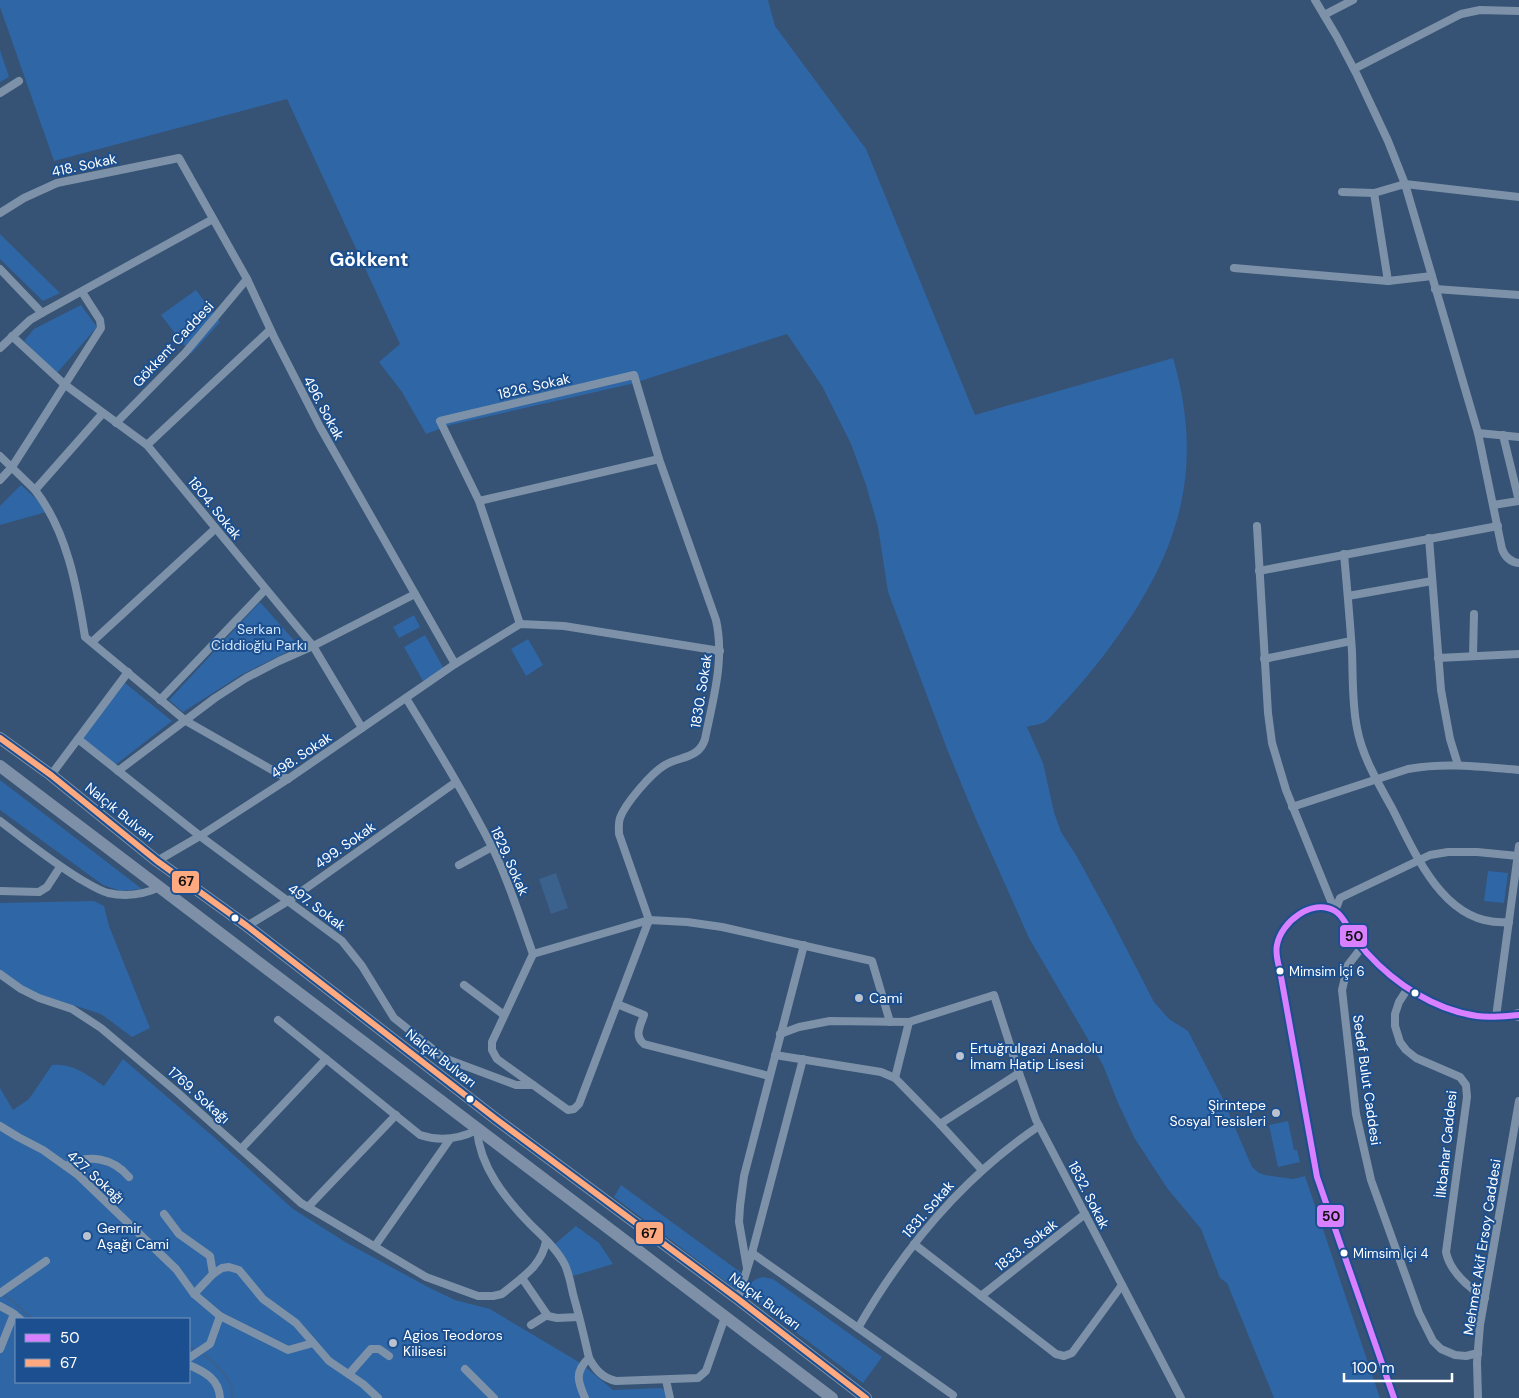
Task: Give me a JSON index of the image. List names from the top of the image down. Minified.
{"streets":{"highway":["Nalçık Bulvarı"],"street":["418. Sokak","Gökkent Caddesi","1826. Sokak","496. Sokak","1804. Sokak","1830. Sokak","498. Sokak","499. Sokak","1829. Sokak","497. Sokak","Sedef Bulut Caddesi","1769. Sokağı","İlkbahar Caddesi","427. Sokağı","1832. Sokak","1831. Sokak","1833. Sokak","Mehmet Akif Ersoy Caddesi"]},"crossings":[["418. Sokak","496. Sokak"],["Gökkent Caddesi","496. Sokak"],["Gökkent Caddesi","1804. Sokak"],["1826. Sokak","1830. Sokak"],["496. Sokak","498. Sokak"],["1804. Sokak","498. Sokak"],["498. Sokak","Nalçık Bulvarı"],["498. Sokak","1829. Sokak"],["498. Sokak","497. Sokak"],["Nalçık Bulvarı","499. Sokak"],["499. Sokak","1829. Sokak"],["499. Sokak","497. Sokak"],["Sedef Bulut Caddesi","Mehmet Akif Ersoy Caddesi"],["İlkbahar Caddesi","Mehmet Akif Ersoy Caddesi"],["1832. Sokak","1831. Sokak"],["1832. Sokak","1833. Sokak"]],"districts":["Gökkent"],"parks":["Serkan Ciddioğlu Parkı"],"places":["Mimsim İçi 6","Cami","Ertuğrulgazi Anadolu İmam Hatip Lisesi","Şirintepe Sosyal Tesisleri","Germir Aşağı Cami","Mimsim İçi 4","Agios Teodoros Kilisesi"],"lines":["transit line 67","transit line 50"],"legend":["50","67"],"scale_bar":"100 m"}
